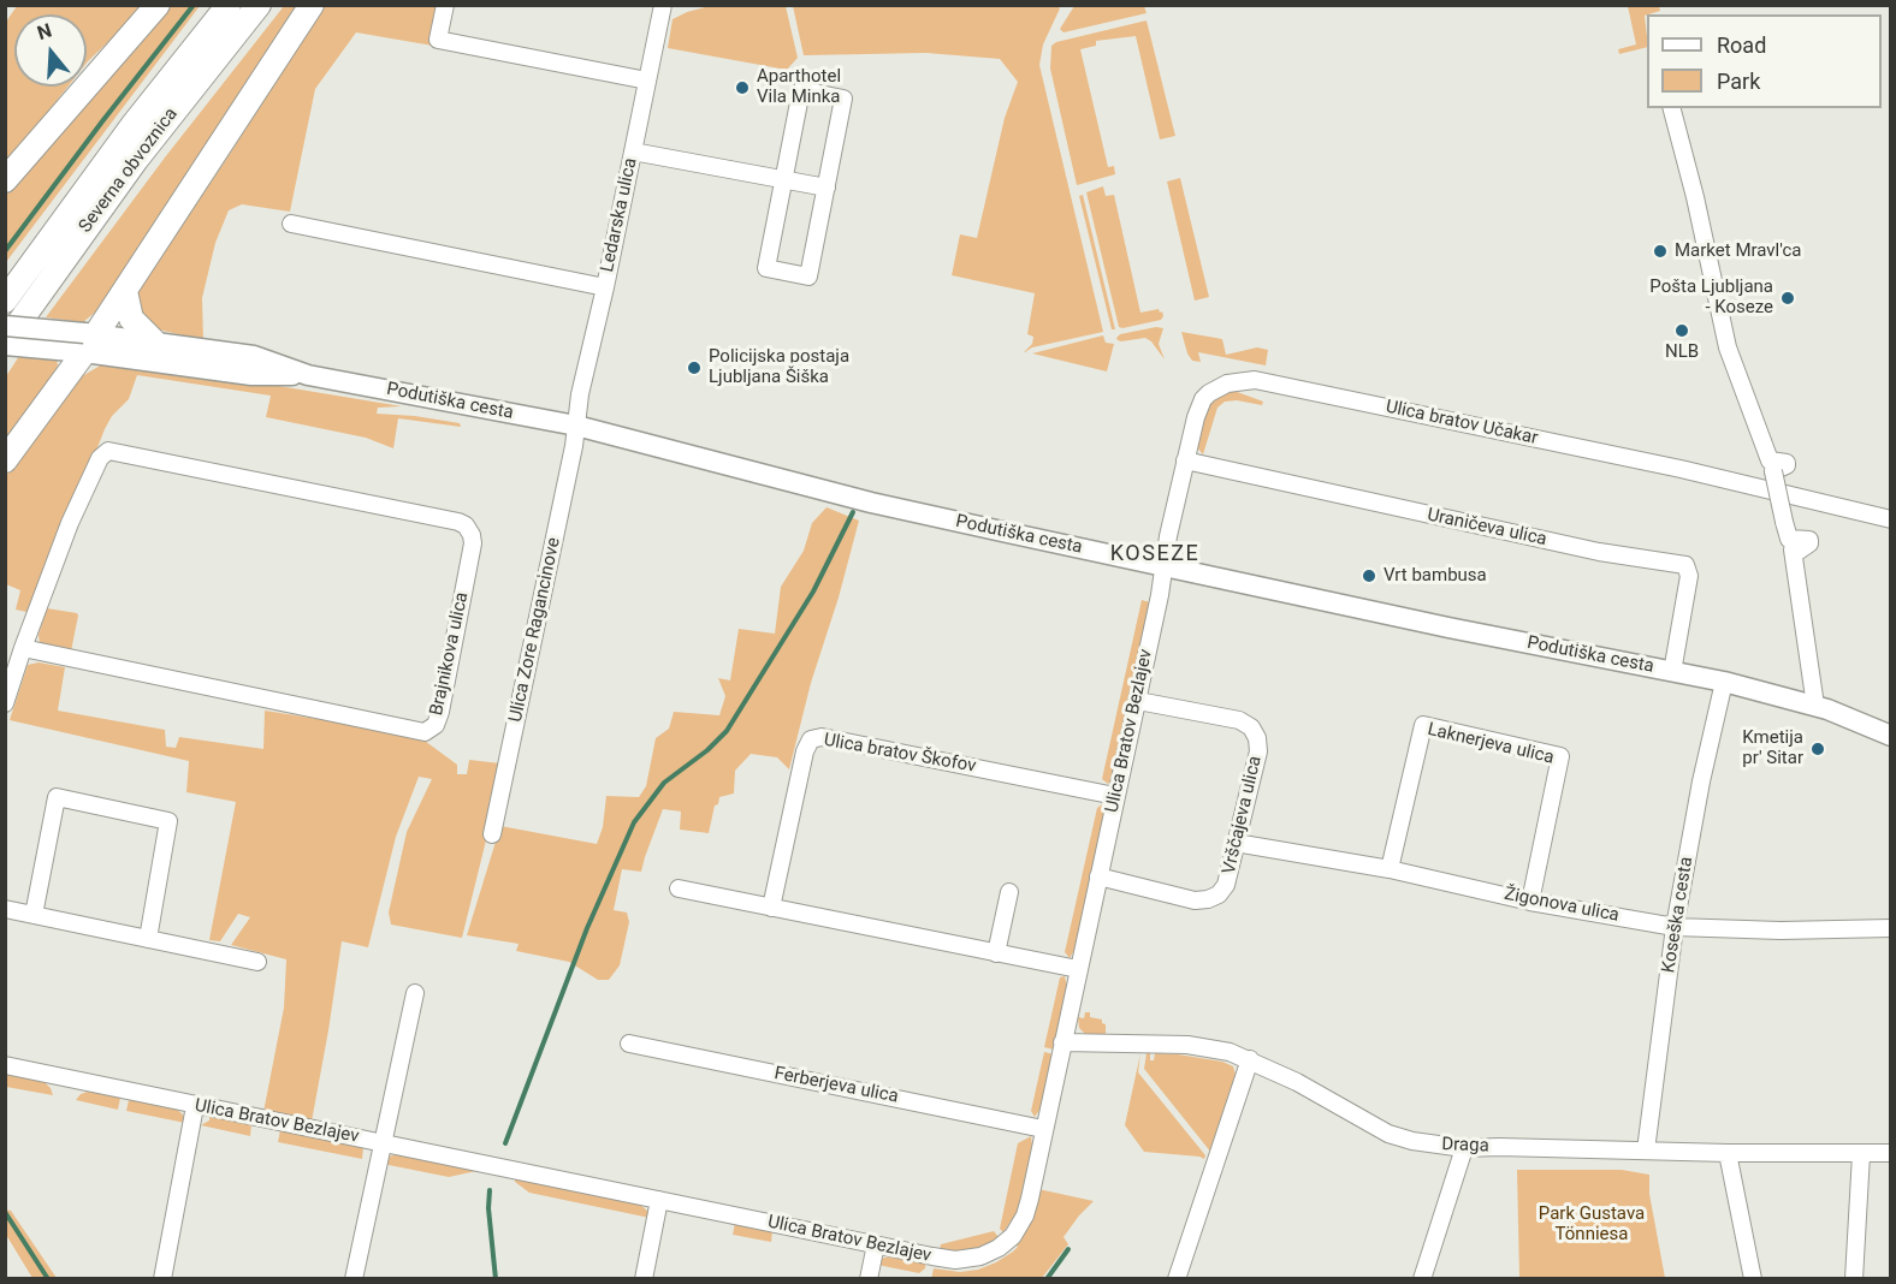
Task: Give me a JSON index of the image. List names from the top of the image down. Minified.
{"streets":{"highway":["Severna obvoznica"],"main road":["Podutiška cesta"],"street":["Ledarska ulica","Ulica bratov Učakar","Uraničeva ulica","Ulica Zore Ragancinove","Brajnikova ulica","Ulica Bratov Bezlajev","Laknerjeva ulica","Ulica bratov Škofov","Vrščajeva ulica","Žigonova ulica","Koseška cesta","Ferberjeva ulica","Draga"]},"crossings":[["Severna obvoznica","Podutiška cesta"],["Ledarska ulica","Podutiška cesta"],["Ledarska ulica","Ulica Zore Ragancinove"],["Podutiška cesta","Ulica bratov Učakar"],["Podutiška cesta","Uraničeva ulica"],["Podutiška cesta","Ulica Zore Ragancinove"],["Podutiška cesta","Ulica Bratov Bezlajev"],["Podutiška cesta","Koseška cesta"],["Ulica bratov Učakar","Uraničeva ulica"],["Ulica bratov Učakar","Ulica Bratov Bezlajev"],["Ulica Bratov Bezlajev","Ulica bratov Škofov"],["Ulica Bratov Bezlajev","Vrščajeva ulica"],["Ulica Bratov Bezlajev","Ferberjeva ulica"],["Ulica Bratov Bezlajev","Draga"],["Laknerjeva ulica","Žigonova ulica"],["Vrščajeva ulica","Žigonova ulica"],["Žigonova ulica","Koseška cesta"],["Koseška cesta","Draga"]],"districts":["KOSEZE"],"parks":["Park Gustava Tönniesa"],"places":["Aparthotel Vila Minka","Market Mravl'ca","Pošta Ljubljana - Koseze","NLB","Policijska postaja Ljubljana Šiška","Vrt bambusa","Kmetija pr' Sitar"],"legend":["Road","Park"],"north":"top"}
